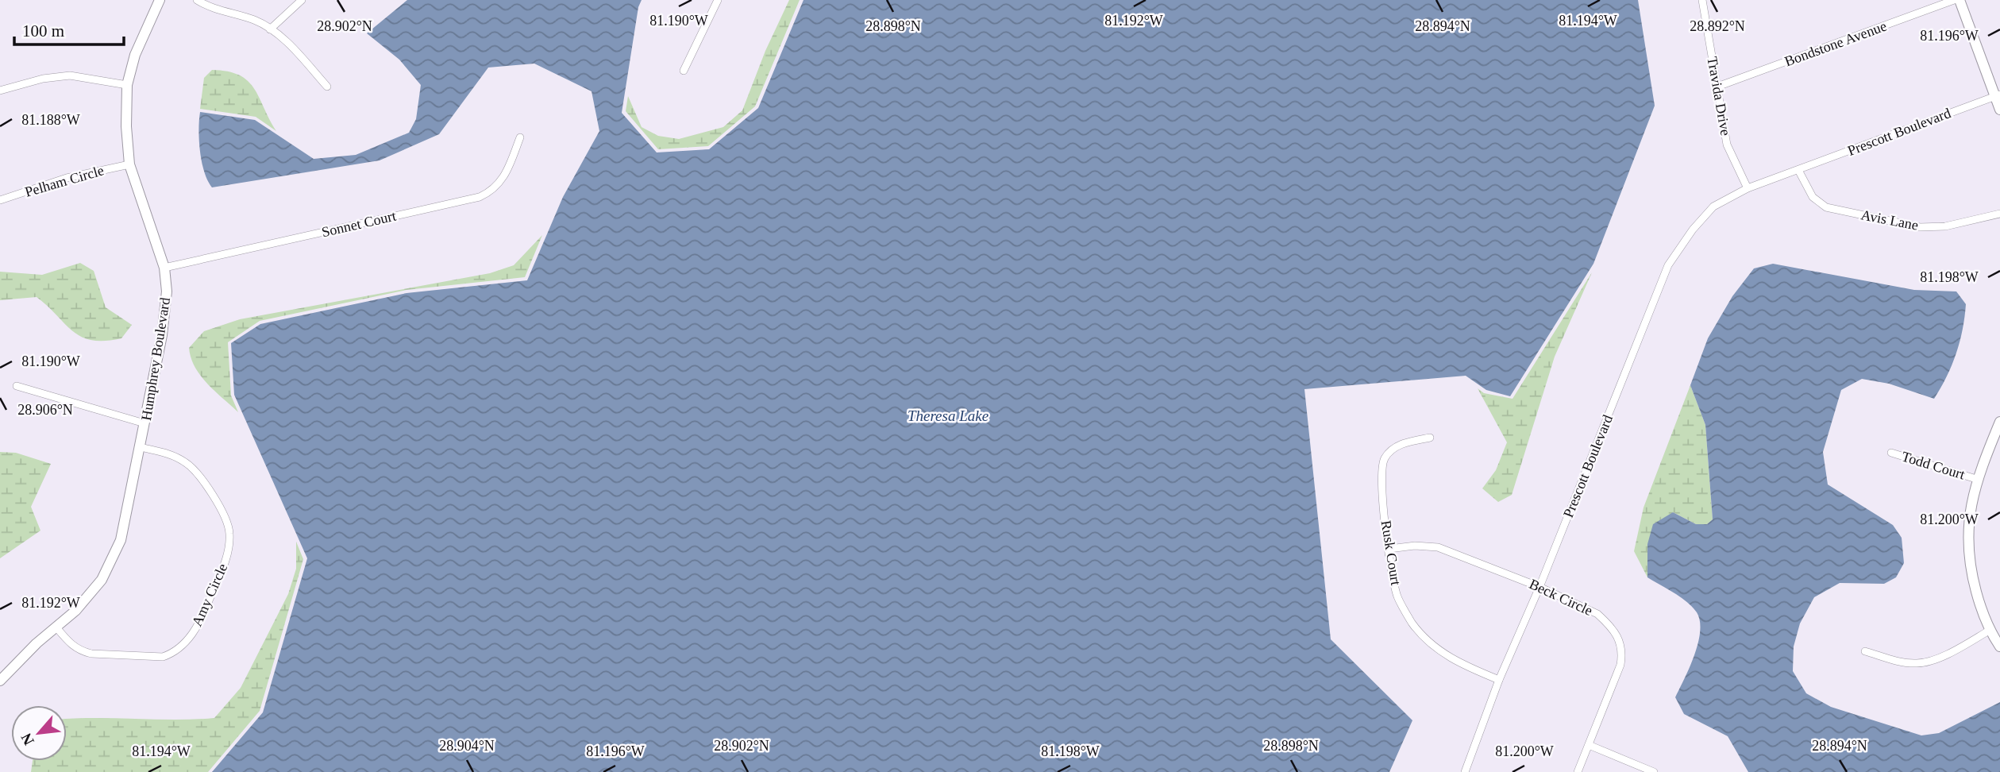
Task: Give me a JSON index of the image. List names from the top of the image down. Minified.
{"streets":{"street":["Bondstone Avenue","Travida Drive","Prescott Boulevard","Pelham Circle","Avis Lane","Sonnet Court","Humphrey Boulevard","Todd Court","Rusk Court","Amy Circle","Beck Circle"]},"crossings":[["Bondstone Avenue","Travida Drive"],["Travida Drive","Prescott Boulevard"],["Prescott Boulevard","Avis Lane"],["Prescott Boulevard","Rusk Court"],["Prescott Boulevard","Beck Circle"],["Pelham Circle","Humphrey Boulevard"],["Sonnet Court","Humphrey Boulevard"],["Humphrey Boulevard","Amy Circle"],["Rusk Court","Beck Circle"]],"water":["Theresa Lake"],"scale_bar":"100 m","north":"bottom left","coordinates":["81.190°W","81.192°W","81.194°W","28.902°N","28.892°N","28.898°N","28.894°N","81.196°W","81.188°W","81.198°W","28.906°N","81.200°W","28.904°N"]}
